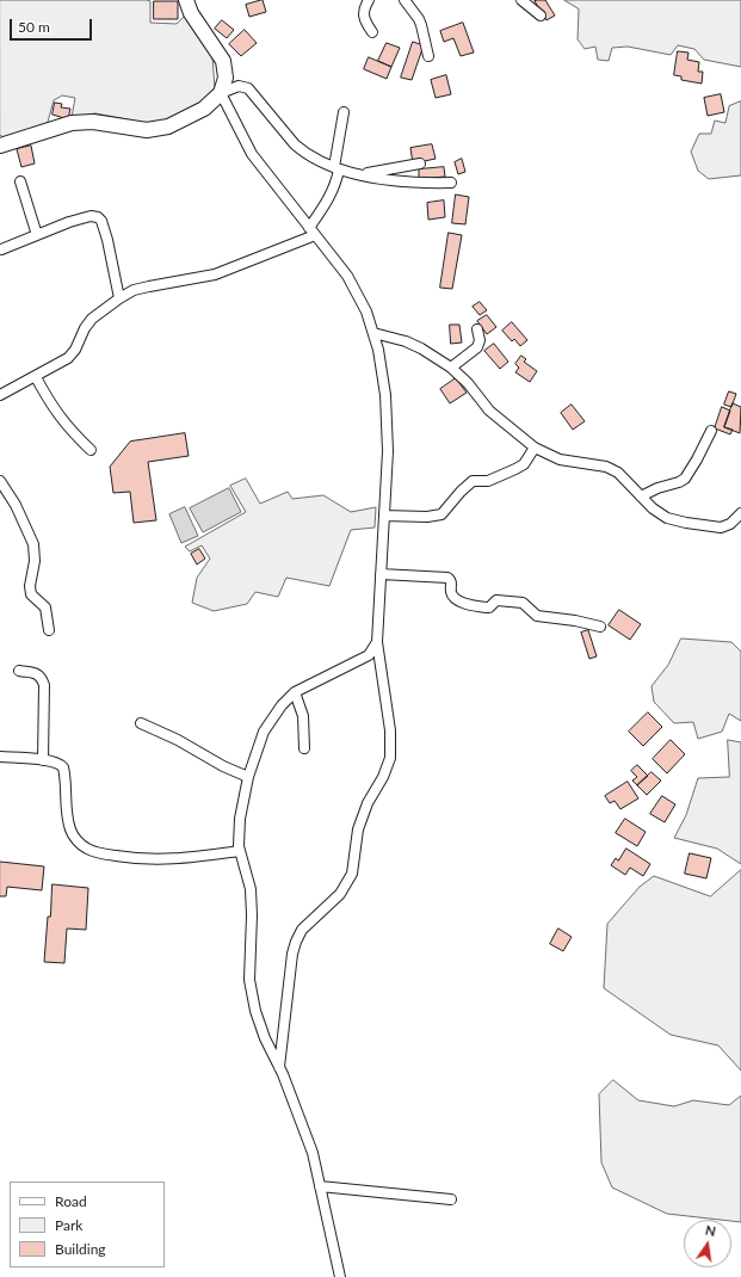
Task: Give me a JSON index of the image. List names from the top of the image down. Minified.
{"legend":["Road","Park","Building"],"scale_bar":"50 m","north":"top"}
